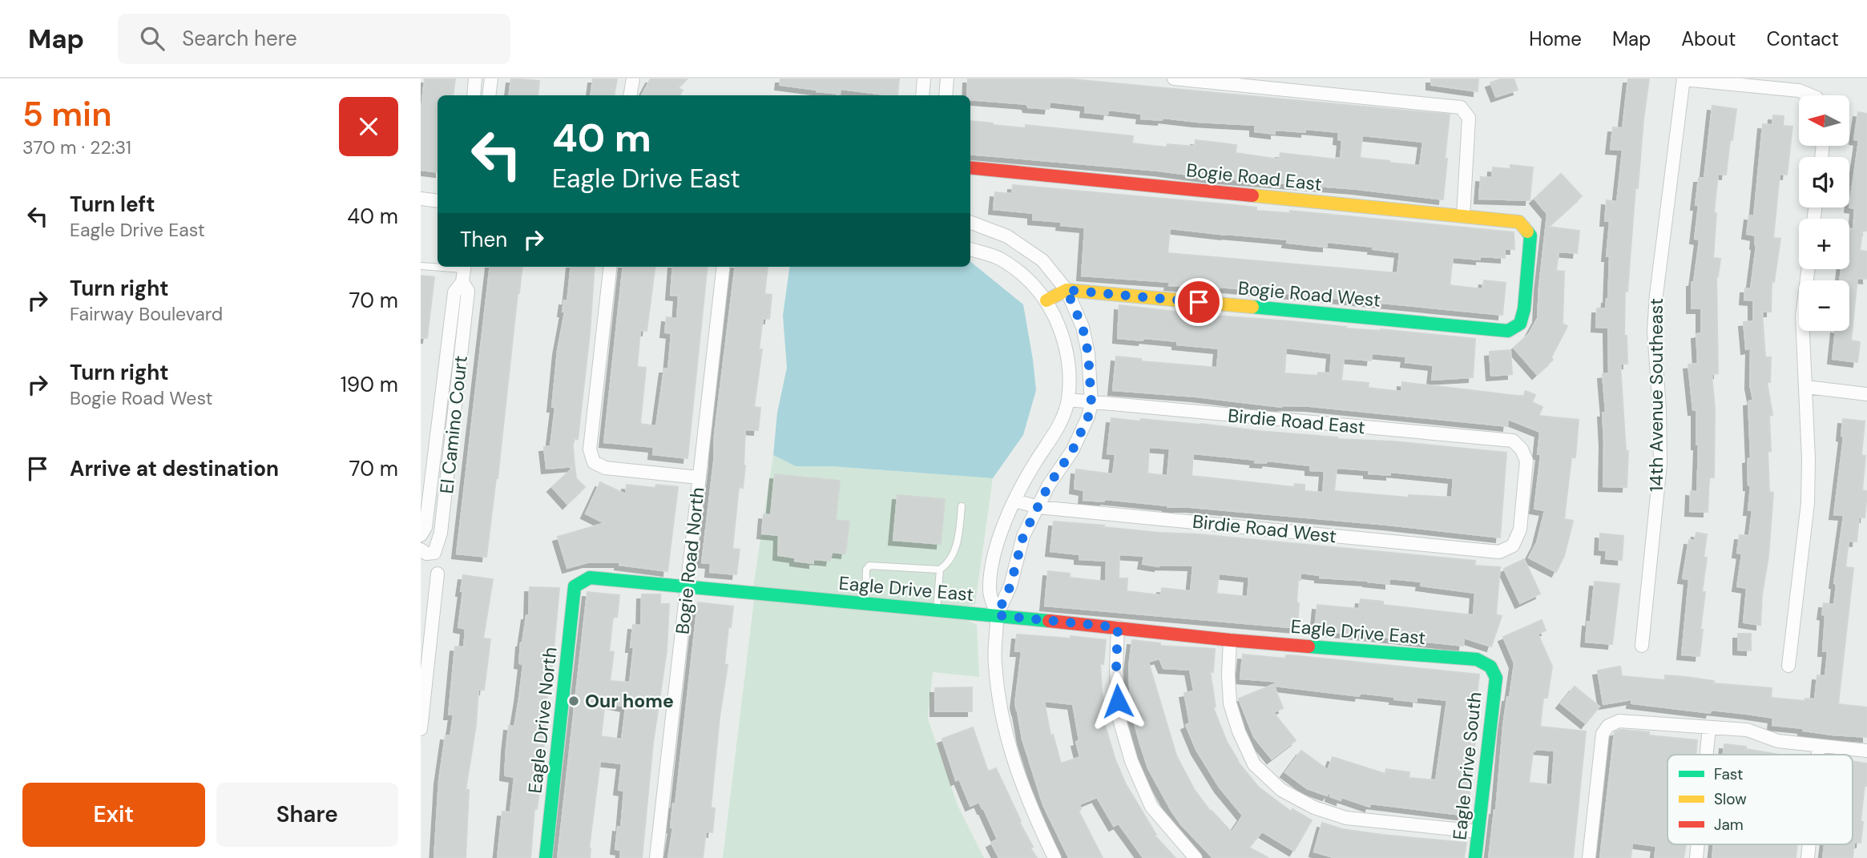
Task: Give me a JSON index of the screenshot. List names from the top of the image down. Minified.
{"streets":{"street":["Bogie Road East","Bogie Road West","14th Avenue Southeast","Birdie Road East","El Camino Court","Birdie Road West","Bogie Road North","Eagle Drive East","Eagle Drive North","Eagle Drive South"]},"crossings":[["Bogie Road East","Bogie Road West"],["Birdie Road East","Birdie Road West"],["Bogie Road North","Eagle Drive East"],["Eagle Drive East","Eagle Drive North"],["Eagle Drive East","Eagle Drive South"]],"places":["Our home"],"legend":["Fast","Slow","Jam"],"north":"left","page":{"header":"Map","search":"Search here","nav":["Home","Map","About","Contact"],"heading":["5 min","370 m · 22:31"],"map_buttons":["+","−"],"turn":["40 m","Eagle Drive East"],"list":[{"name":"Turn left","note":"Eagle Drive East","value":"40 m"},{"name":"Turn right","note":"Fairway Boulevard","value":"70 m"},{"name":"Turn right","note":"Bogie Road West","value":"190 m"},{"name":"Arrive at destination","value":"70 m"}],"then":"Then","buttons":["Exit","Share"]}}
